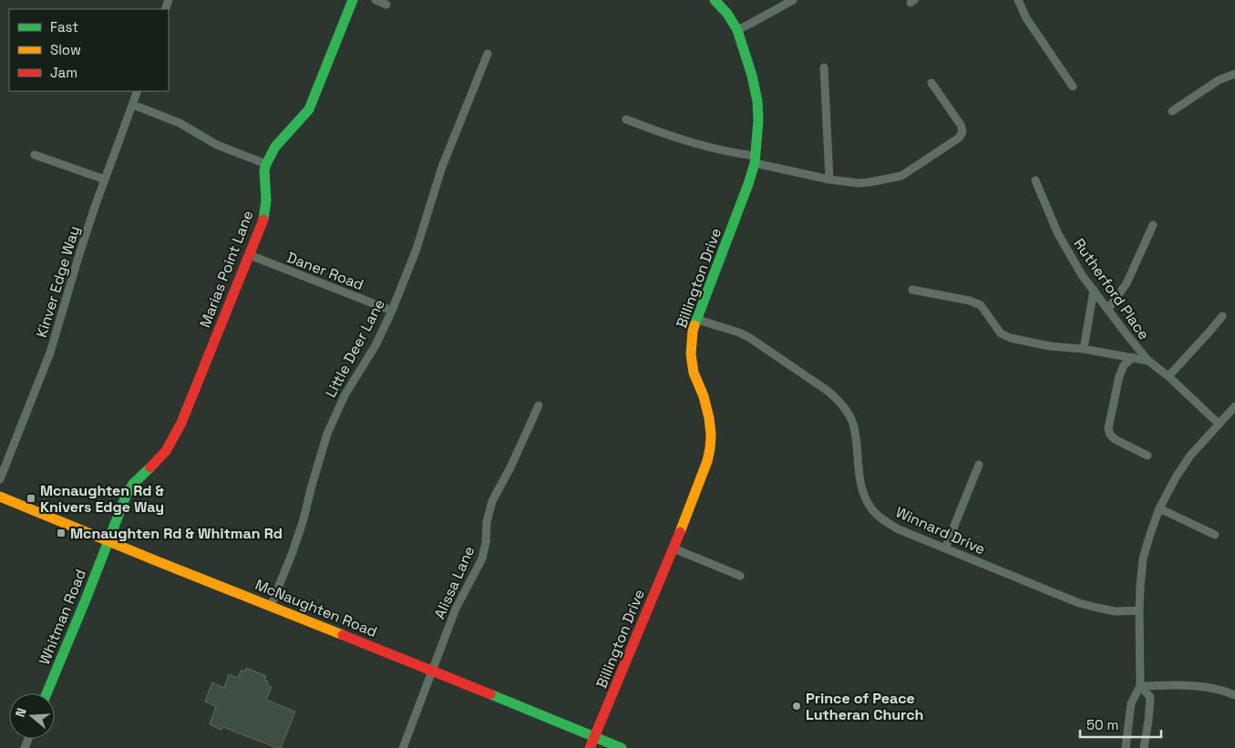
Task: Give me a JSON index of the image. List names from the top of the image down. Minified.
{"streets":{"street":["Marias Point Lane","Daner Road","Billington Drive","Kinver Edge Way","Rutherford Place","Little Deer Lane","Winnard Drive","Alissa Lane","McNaughten Road","Whitman Road"]},"crossings":[["Marias Point Lane","Daner Road"],["Marias Point Lane","McNaughten Road"],["Marias Point Lane","Whitman Road"],["Daner Road","Little Deer Lane"],["Billington Drive","Winnard Drive"],["Billington Drive","McNaughten Road"],["Little Deer Lane","McNaughten Road"],["Alissa Lane","McNaughten Road"],["McNaughten Road","Whitman Road"]],"places":{"transit":["Mcnaughten Rd & Knivers Edge Way","Mcnaughten Rd & Whitman Rd"],"other":["Prince of Peace Lutheran Church"]},"legend":["Fast","Slow","Jam"],"scale_bar":"50 m","north":"left"}
